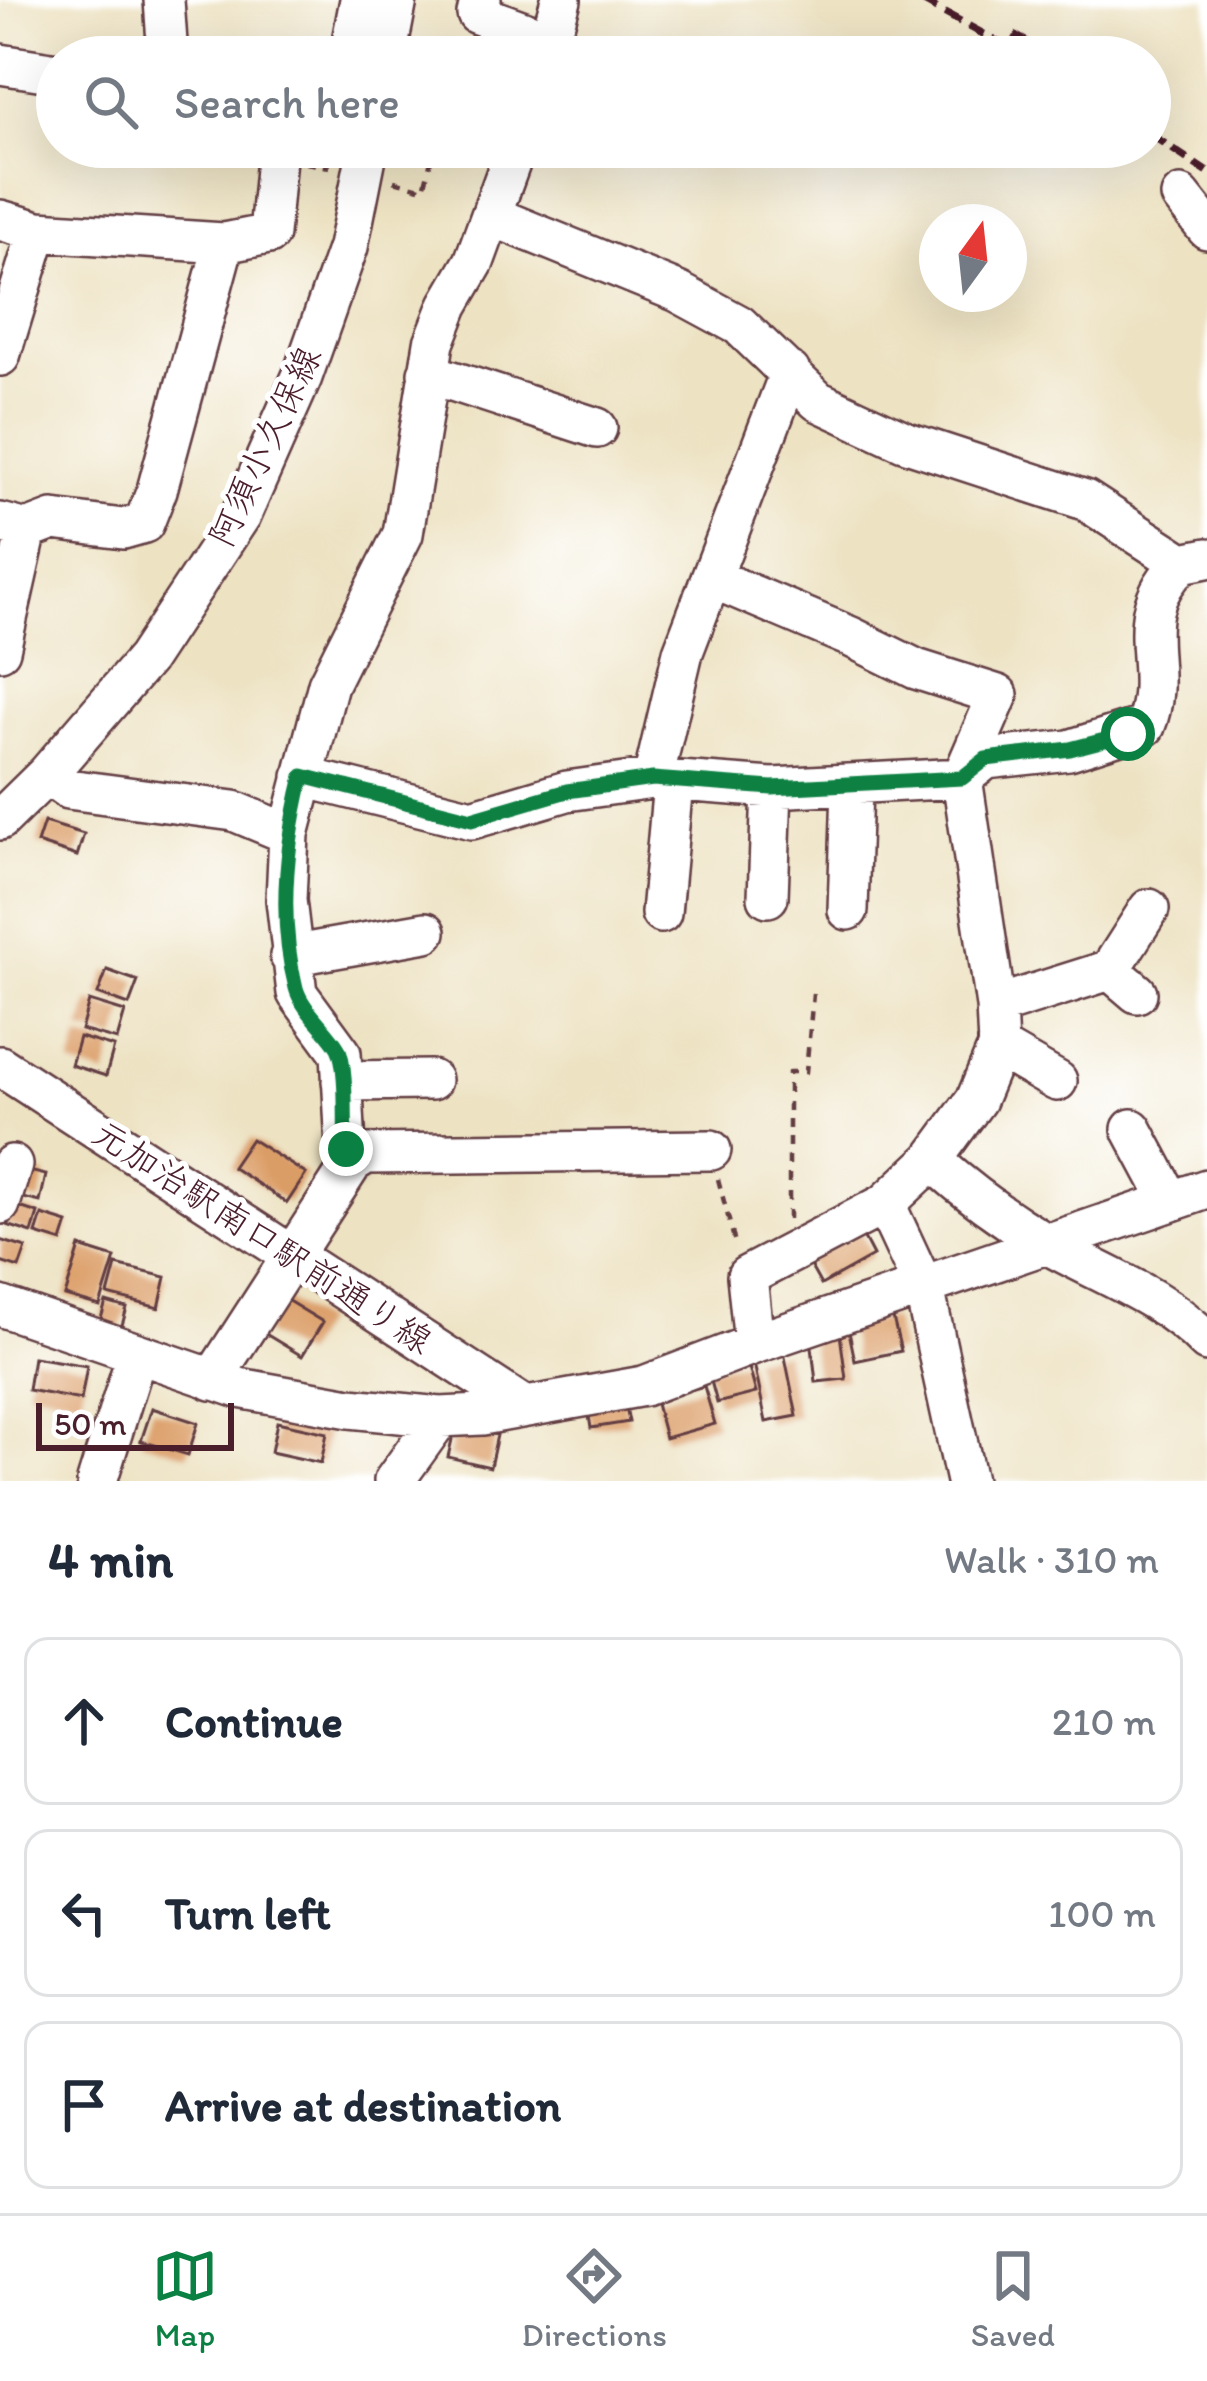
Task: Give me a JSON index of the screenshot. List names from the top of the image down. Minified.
{"streets":{"street":["阿須小久保線","元加治駅南口駅前通り線"]},"scale_bar":"50 m","north":"top","page":{"search":"Search here","scale":"50 m","heading":["4 min","Walk · 310 m"],"list":[["Continue","210 m"],["Turn left","100 m"],"Arrive at destination"],"nav":["Map","Directions","Saved"]}}
